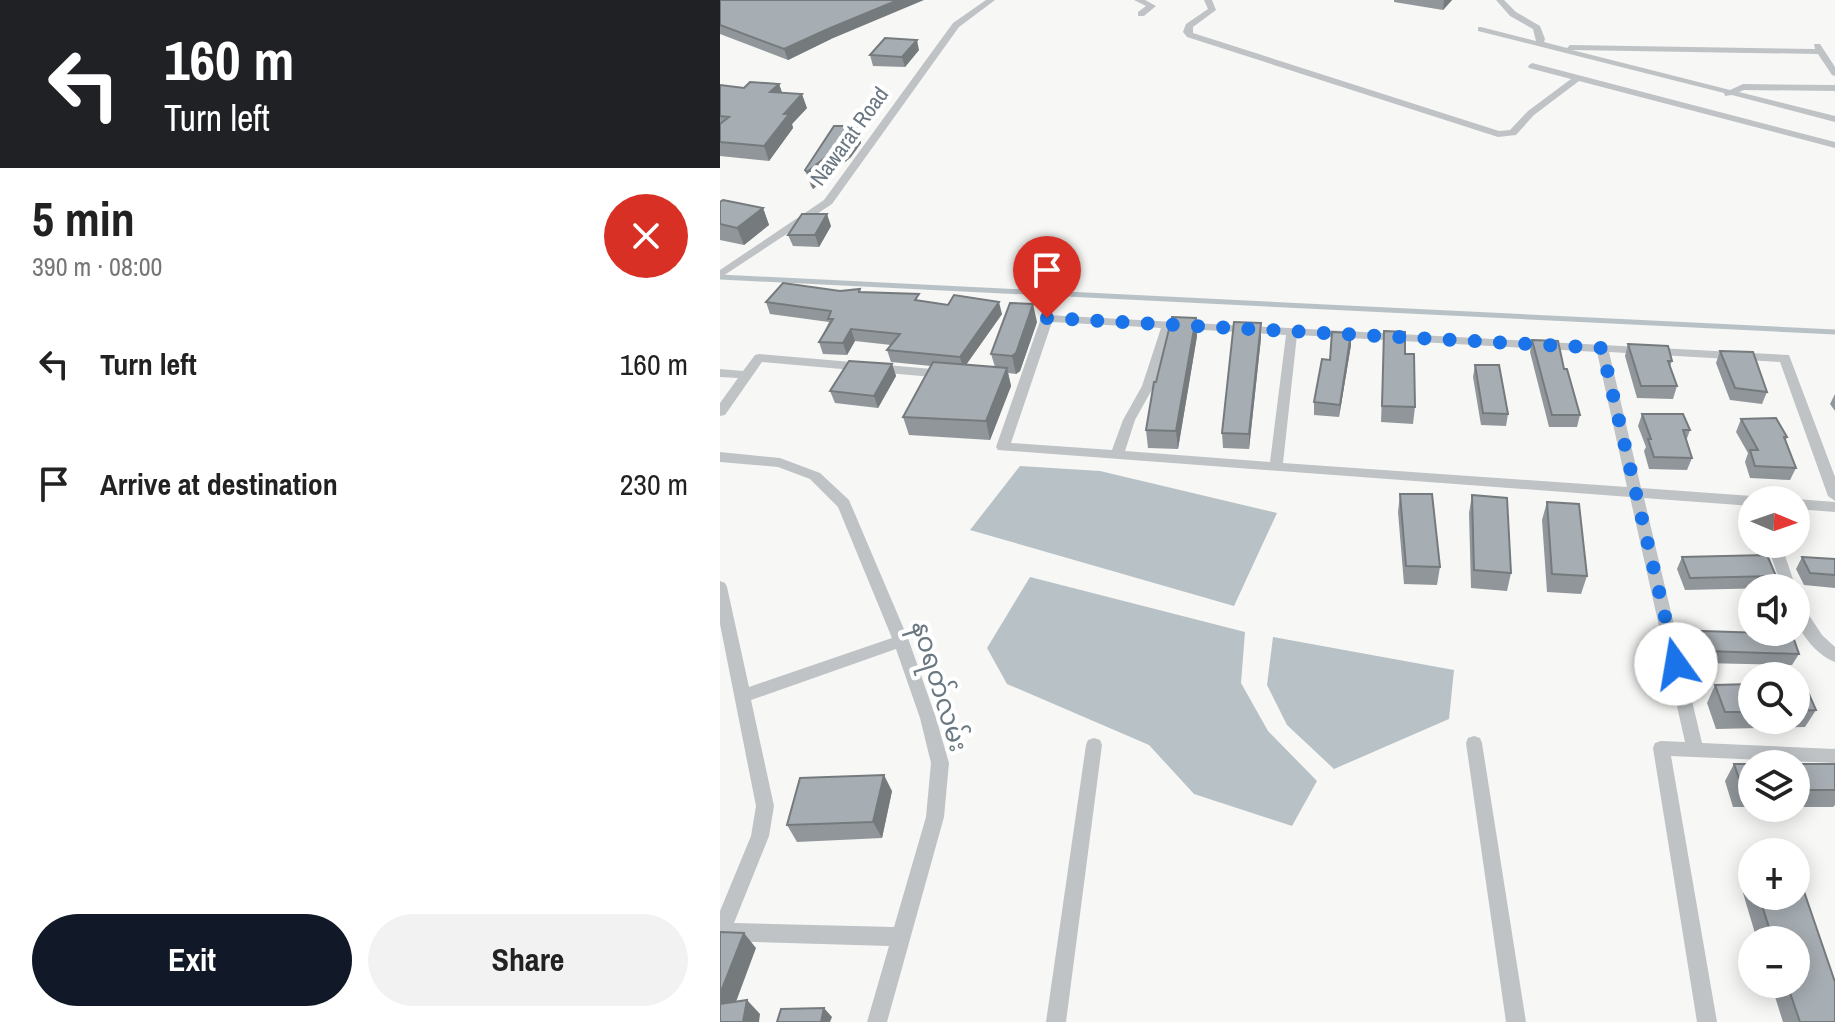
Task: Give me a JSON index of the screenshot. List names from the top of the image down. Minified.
{"streets":{"street":["Nawarat Road","နဝရတ်လမ်း"]},"north":"right","page":{"turn":["160 m","Turn left"],"heading":["5 min","390 m · 08:00"],"list":[{"name":"Turn left","value":"160 m"},{"name":"Arrive at destination","value":"230 m"}],"map_buttons":["+","−"],"buttons":["Exit","Share"]}}
